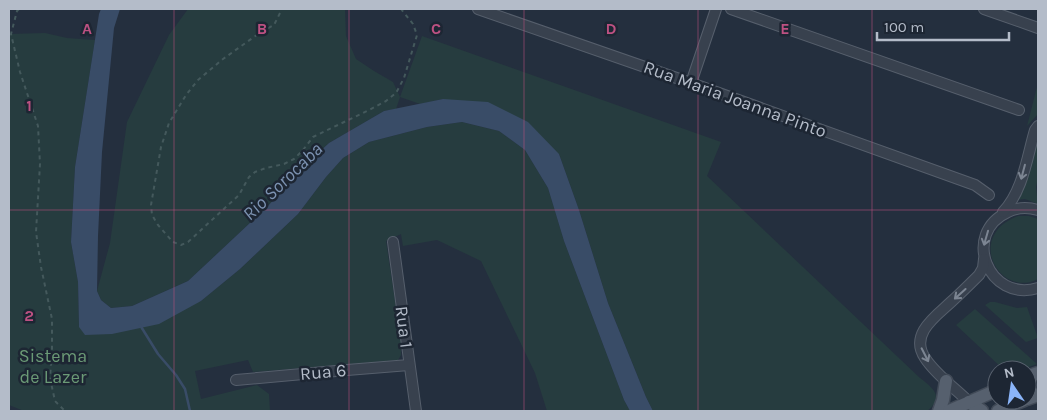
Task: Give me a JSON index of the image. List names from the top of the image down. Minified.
{"streets":{"street":["Rua Maria Joanna Pinto","Rua 1","Rua 6"]},"crossings":[["Rua 1","Rua 6"]],"water":["Rio Sorocaba"],"parks":["Sistema de Lazer"],"scale_bar":"100 m","north":"top","grid":{"columns":["A","B","C","D","E"],"rows":["1","2"]}}
